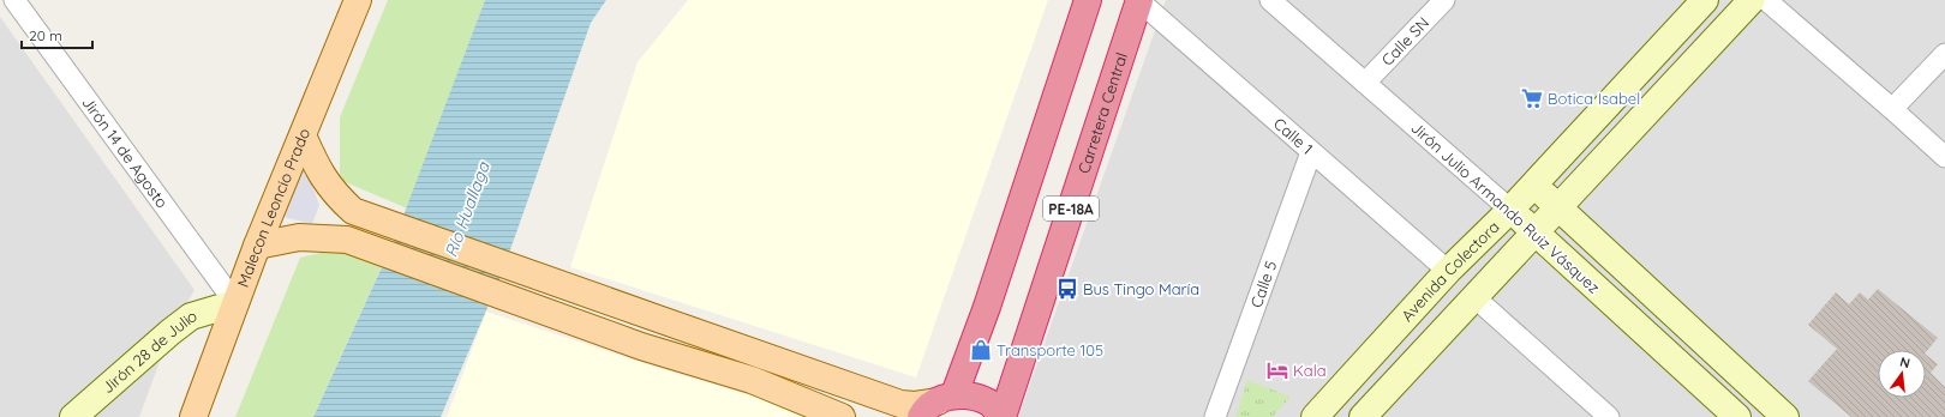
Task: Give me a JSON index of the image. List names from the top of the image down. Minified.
{"streets":{"highway":["Carretera Central","PE-18A"],"main road":["Malecon Leoncio Prado"],"street":["Calle SN","Calle 1","Jirón 14 de Agosto","Jirón Julio Armando Ruiz Vásquez","Avenida Colectora","Calle 5","Jirón 28 de Julio"]},"crossings":[["Calle SN","Jirón Julio Armando Ruiz Vásquez"],["Carretera Central","Calle 1"],["Calle 1","Avenida Colectora"],["Calle 1","Calle 5"],["Jirón 14 de Agosto","Malecon Leoncio Prado"],["Jirón 14 de Agosto","Jirón 28 de Julio"],["Malecon Leoncio Prado","Jirón 28 de Julio"],["Jirón Julio Armando Ruiz Vásquez","Avenida Colectora"]],"water":["Río Huallaga"],"places":{"supermarket":["Botica Isabel"],"bus stop":["Bus Tingo María"],"shop":["Transporte 105"],"hotel":["Kala"]},"scale_bar":"20 m","north":"top"}
